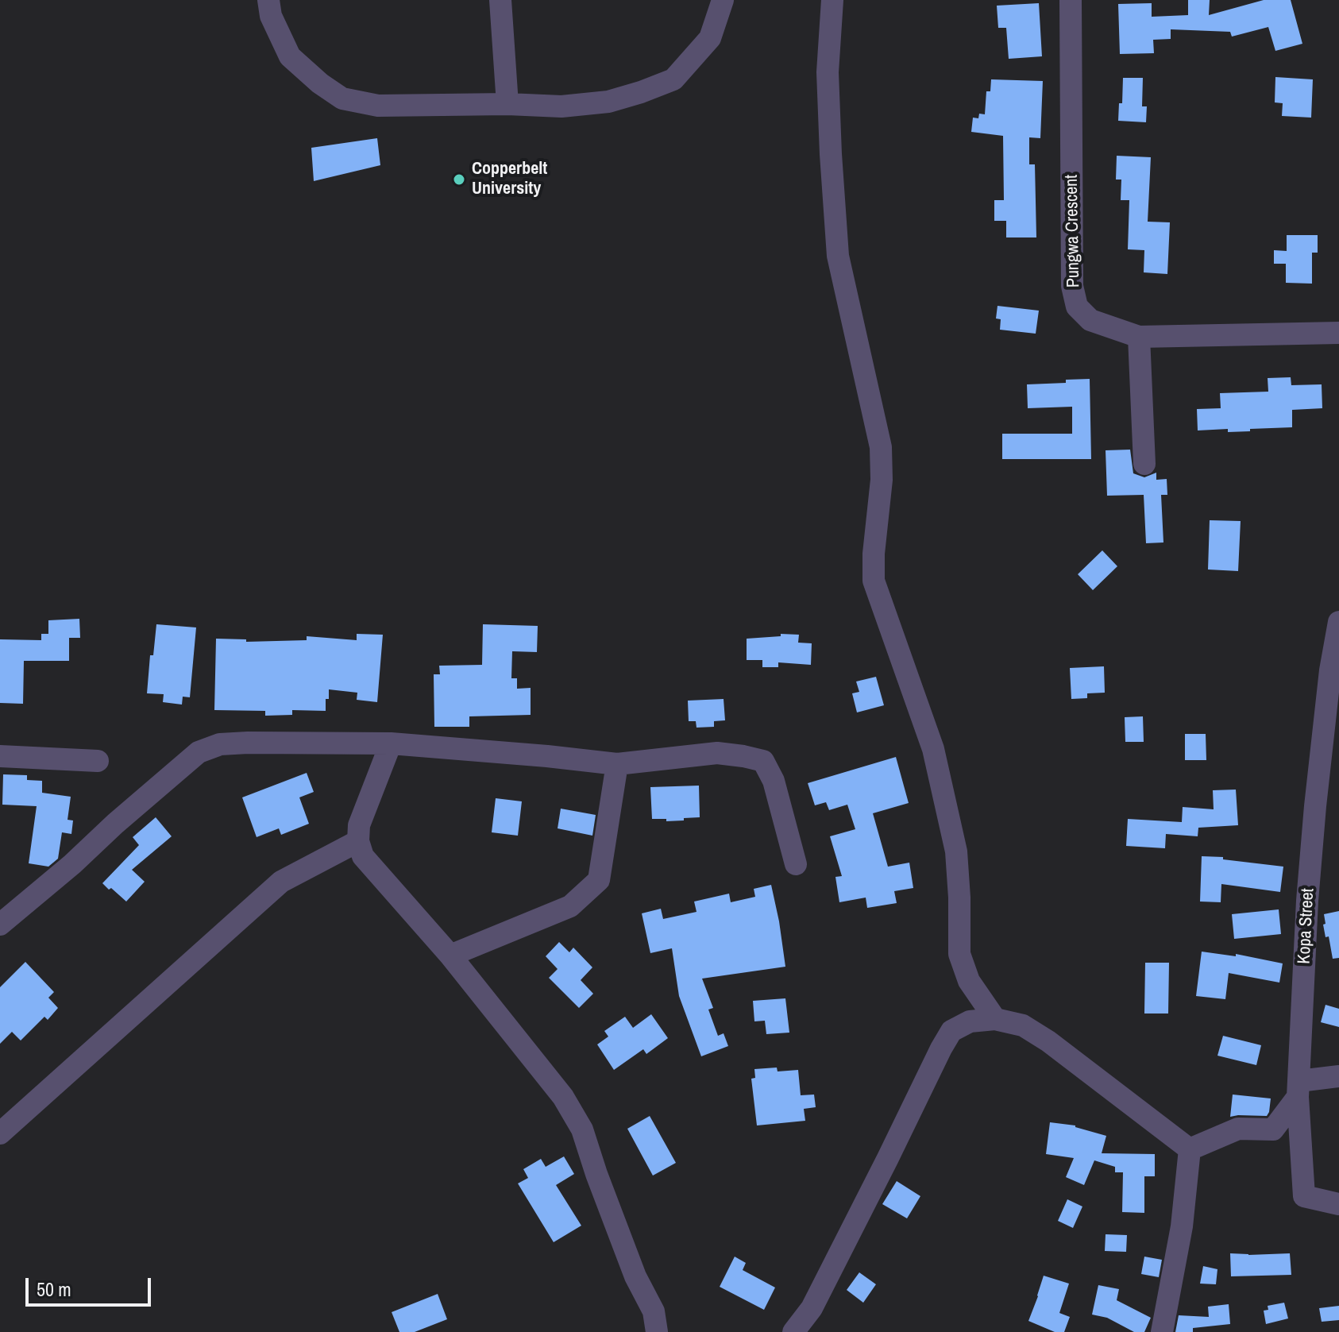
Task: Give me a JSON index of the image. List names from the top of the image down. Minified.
{"streets":{"street":["Pungwa Crescent","Kopa Street"]},"places":["Copperbelt University"],"scale_bar":"50 m"}
